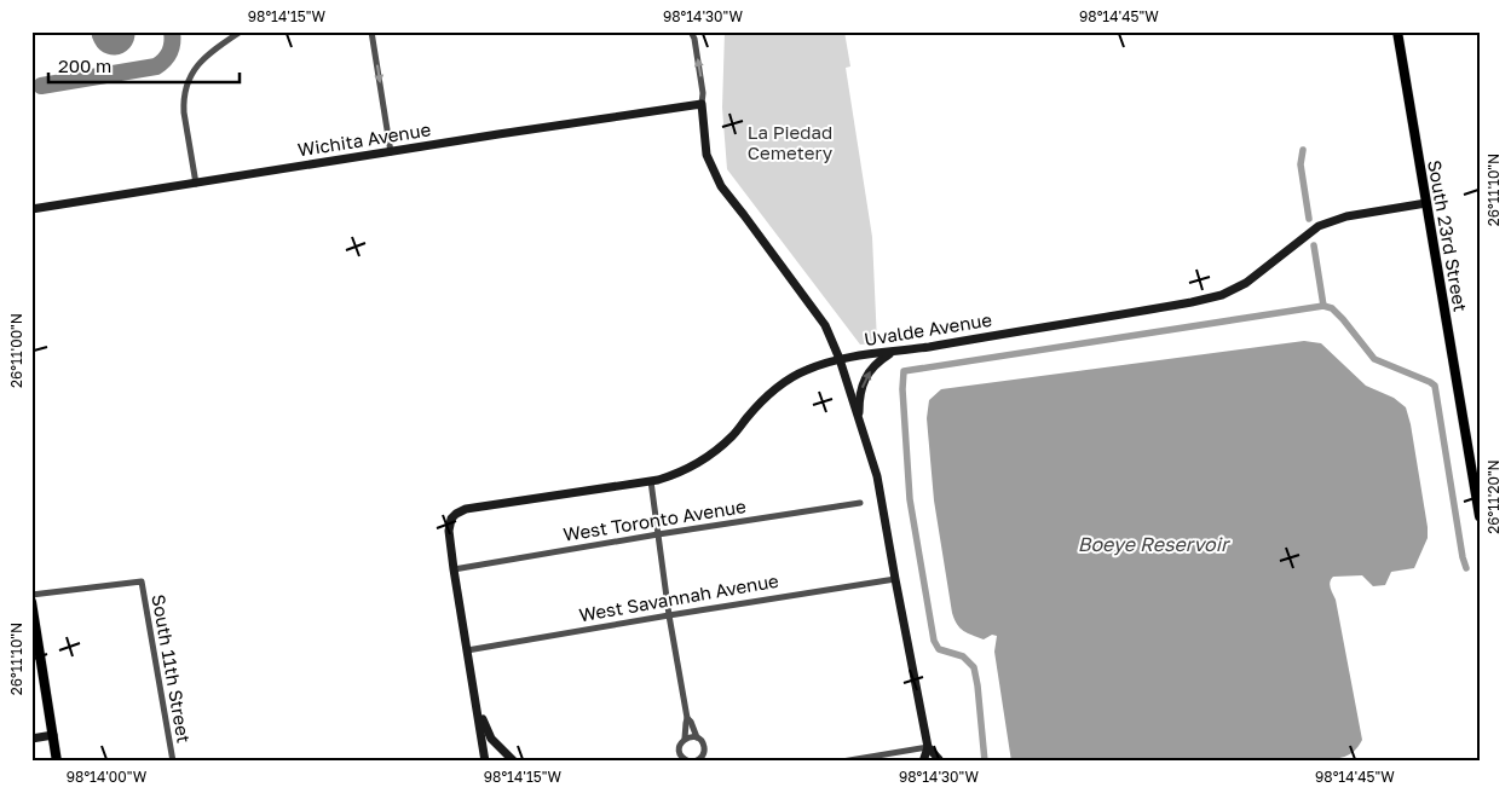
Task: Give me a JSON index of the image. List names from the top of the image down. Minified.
{"streets":{"main road":["South 23rd Street"],"street":["Wichita Avenue","Uvalde Avenue","West Toronto Avenue","West Savannah Avenue","South 11th Street"]},"crossings":[["South 23rd Street","Uvalde Avenue"],["Uvalde Avenue","West Toronto Avenue"]],"water":["Boeye Reservoir"],"parks":["La Piedad Cemetery"],"scale_bar":"200 m","coordinates":["98°14'15\"W","98°14'30\"W","98°14'45\"W","26°11'10\"N","26°11'00\"N","26°11'20\"N","98°14'00\"W"]}
